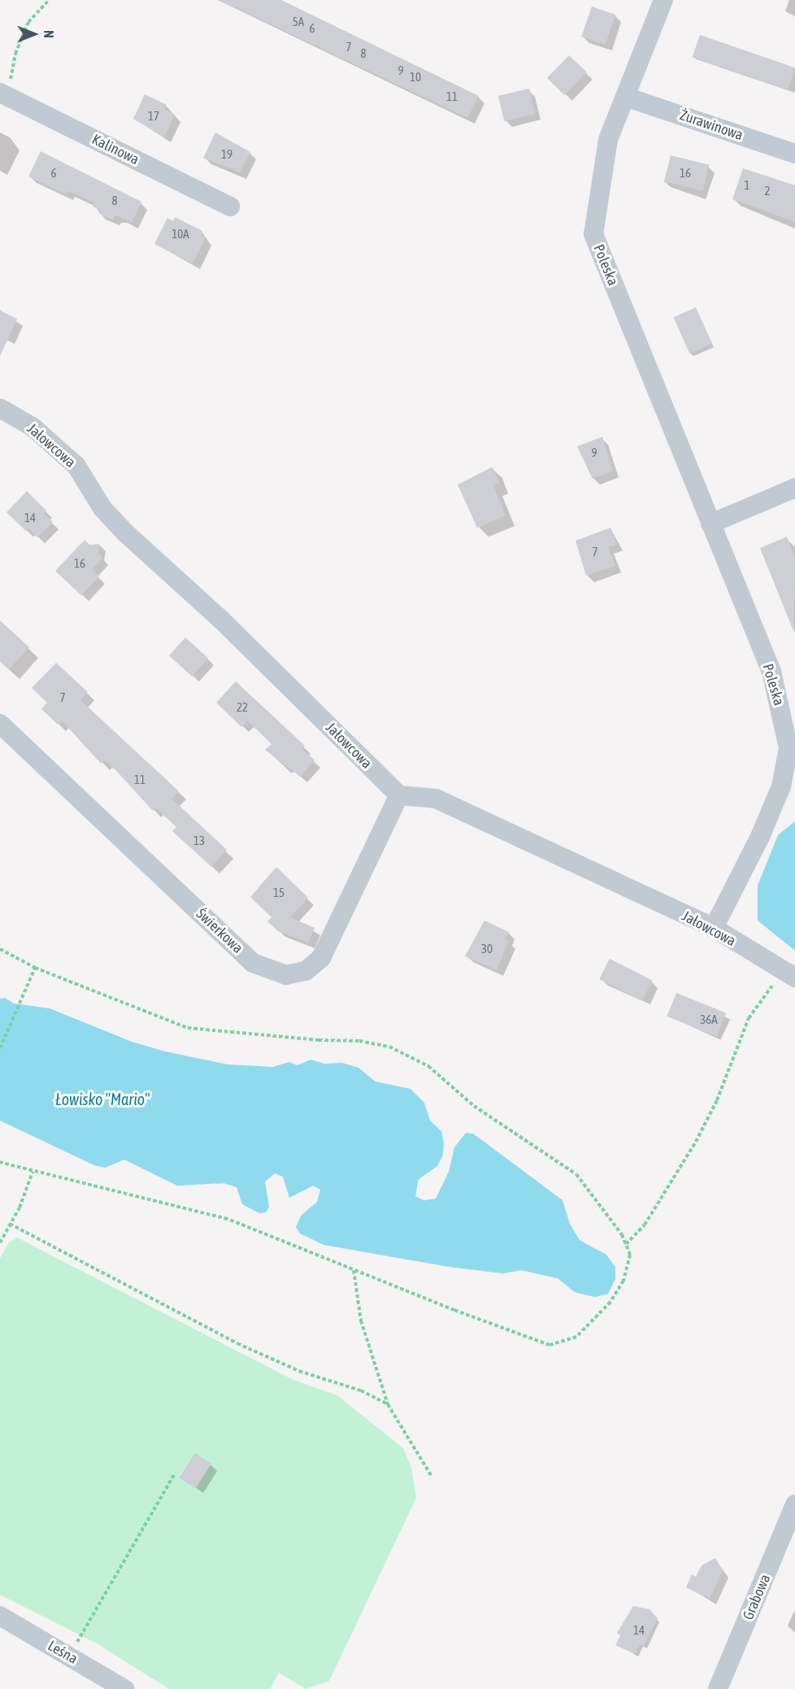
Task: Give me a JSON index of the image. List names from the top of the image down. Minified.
{"streets":{"street":["Żurawinowa","Kalinowa","Poleska","Jałowcowa","Świerkowa","Grabowa","Leśna"]},"crossings":[["Żurawinowa","Poleska"],["Poleska","Jałowcowa"],["Jałowcowa","Świerkowa"]],"water":["Łowisko \"Mario\""],"house_numbers":["5A","6","7","8","9","10","11","17","19","6","16","1","2","8","10A","9","14","7","16","7","22","11","13","15","30","36A","14"],"north":"right"}
